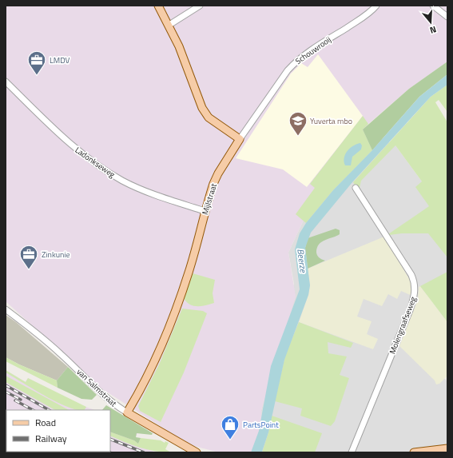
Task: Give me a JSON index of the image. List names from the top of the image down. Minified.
{"streets":{"main road":["Mijlstraat","van Salmstraat"],"street":["Schouwrooij","Ladonkseweg","Molengraafseweg"]},"crossings":[["Schouwrooij","Mijlstraat"],["Ladonkseweg","Mijlstraat"],["Mijlstraat","van Salmstraat"]],"water":["Beerze"],"places":{"office":["LMDV","Zinkunie"],"school or university":["Yuverta mbo"],"shop":["PartsPoint"]},"legend":["Road","Railway"],"north":"bottom"}
